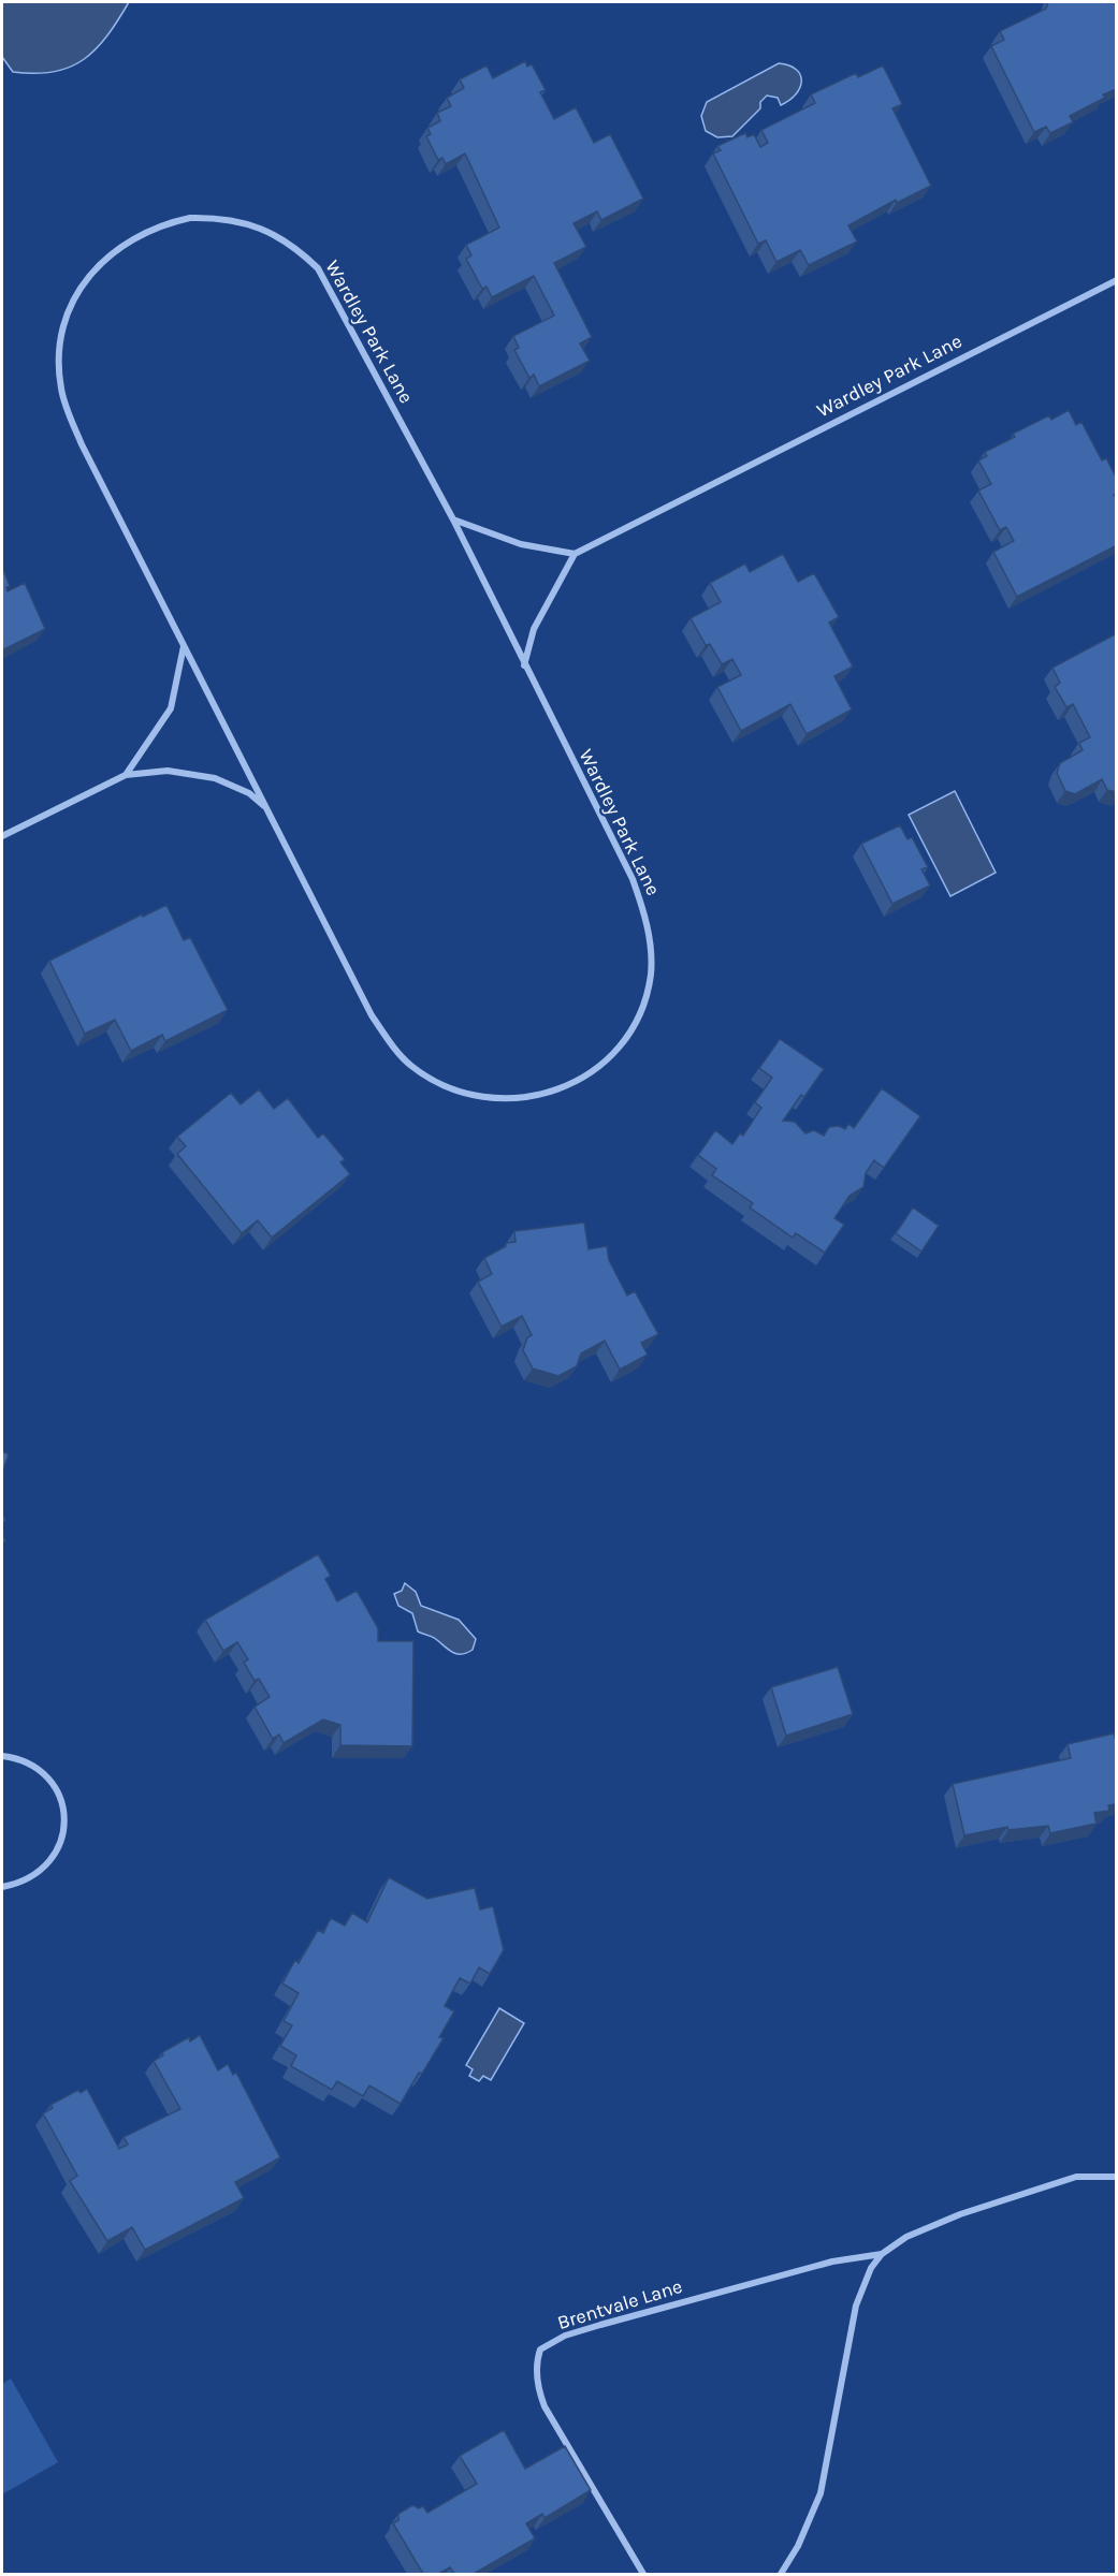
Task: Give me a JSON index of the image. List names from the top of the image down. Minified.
{"streets":{"street":["Wardley Park Lane","Brentvale Lane"]}}
